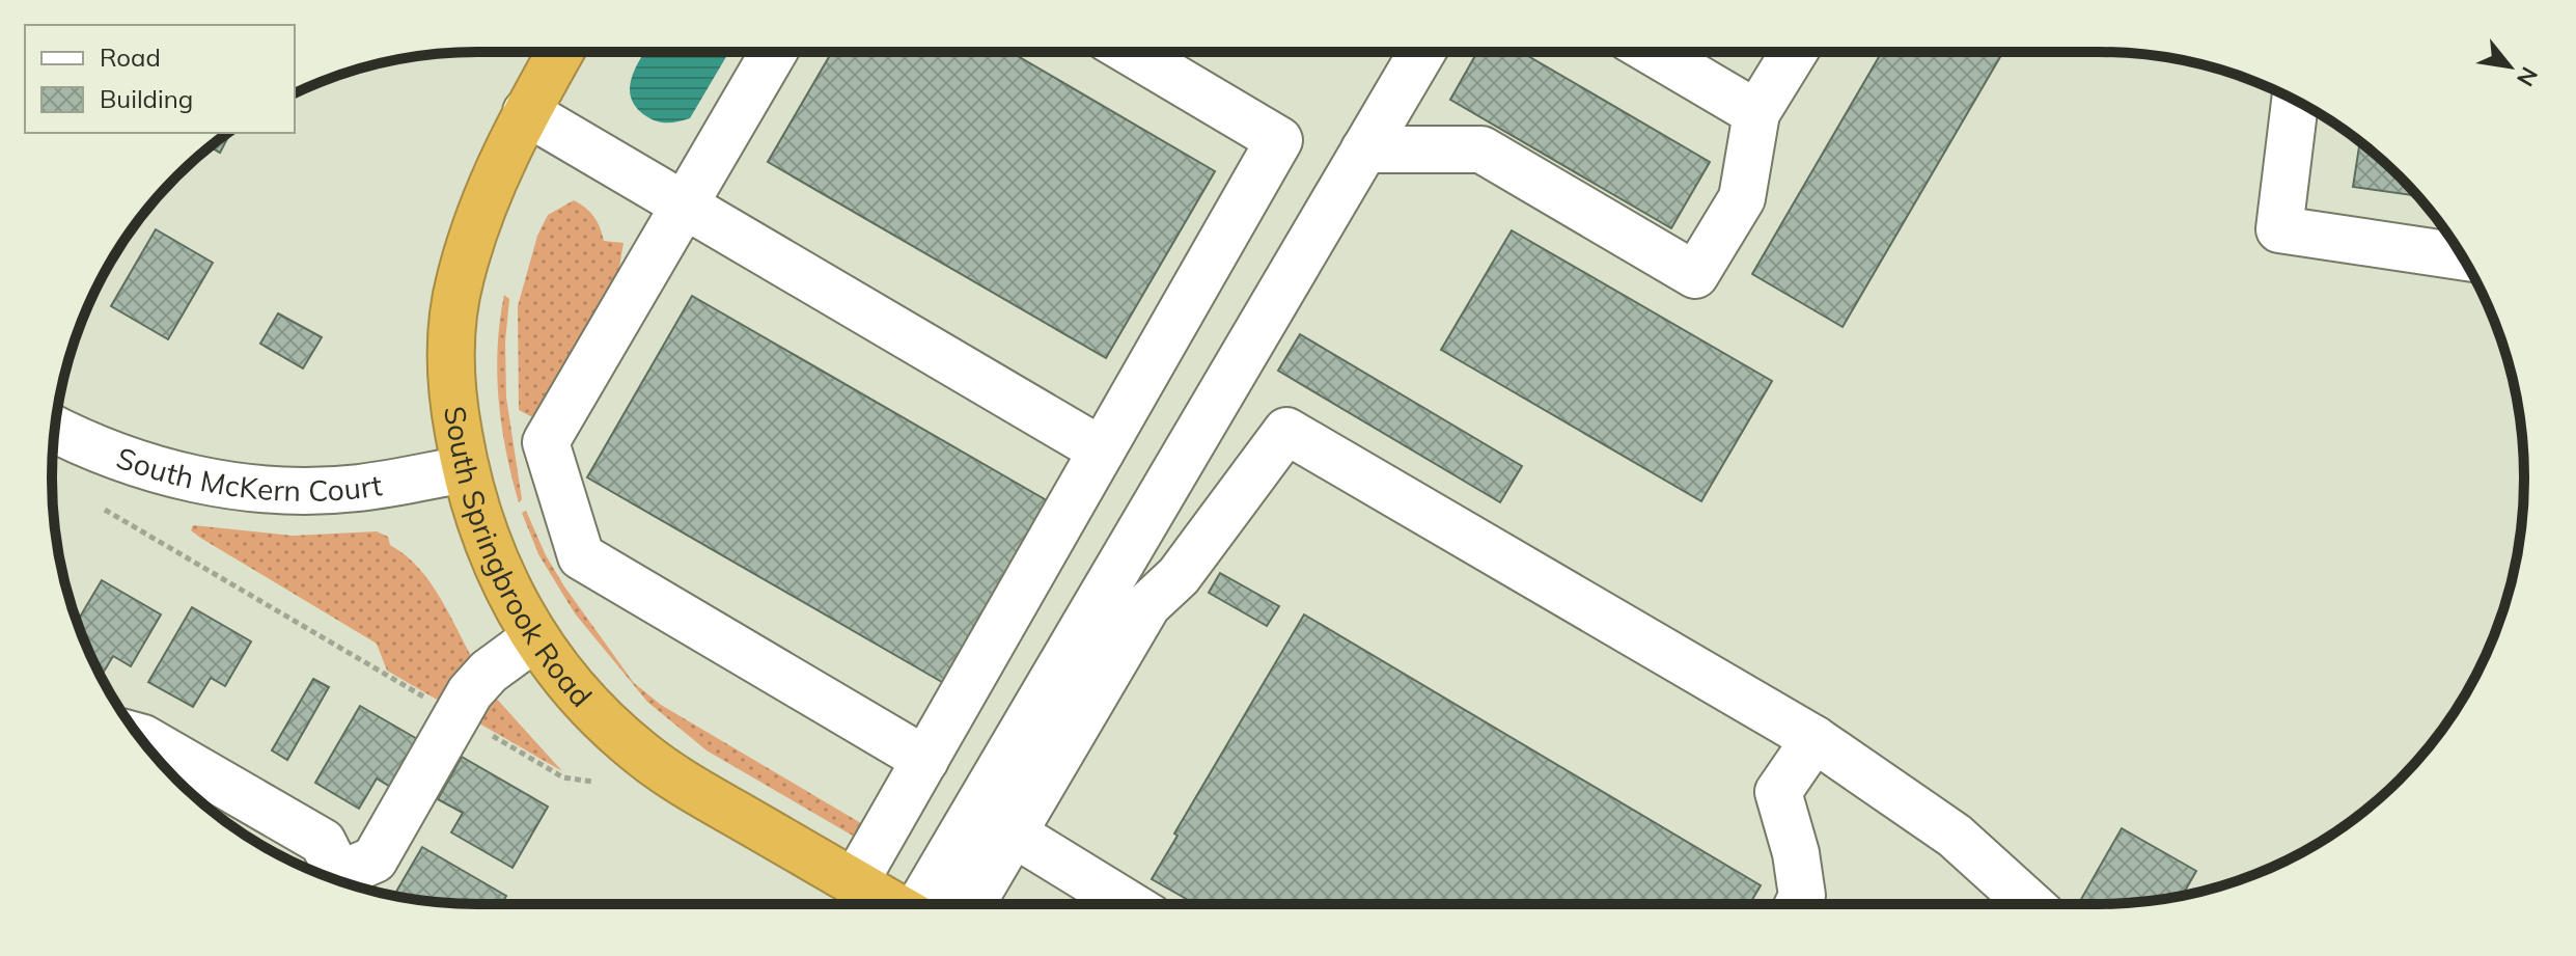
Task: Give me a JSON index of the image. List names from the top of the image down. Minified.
{"streets":{"highway":["South Springbrook Road"],"street":["South McKern Court"]},"crossings":[["South McKern Court","South Springbrook Road"]],"legend":["Road","Building"],"north":"bottom right"}
